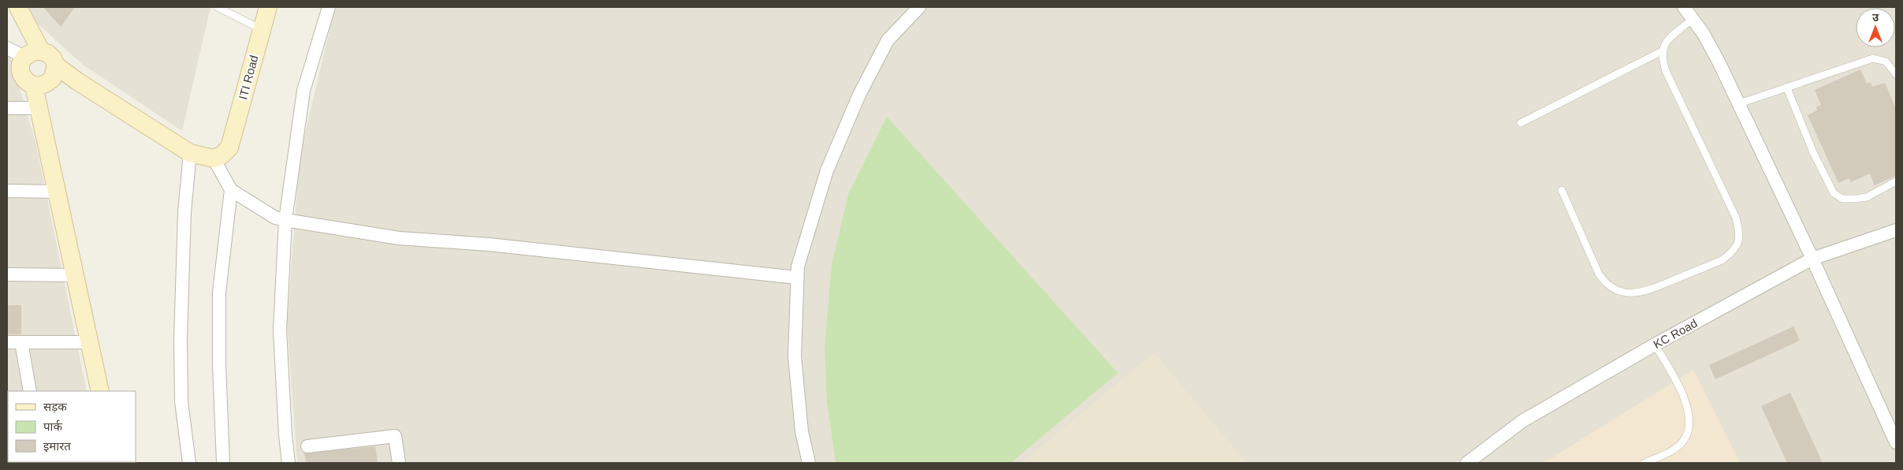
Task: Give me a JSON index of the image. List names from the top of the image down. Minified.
{"streets":{"street":["ITI Road","KC Road"]},"legend":["सड़क","पार्क","इमारत"],"north":"top"}
